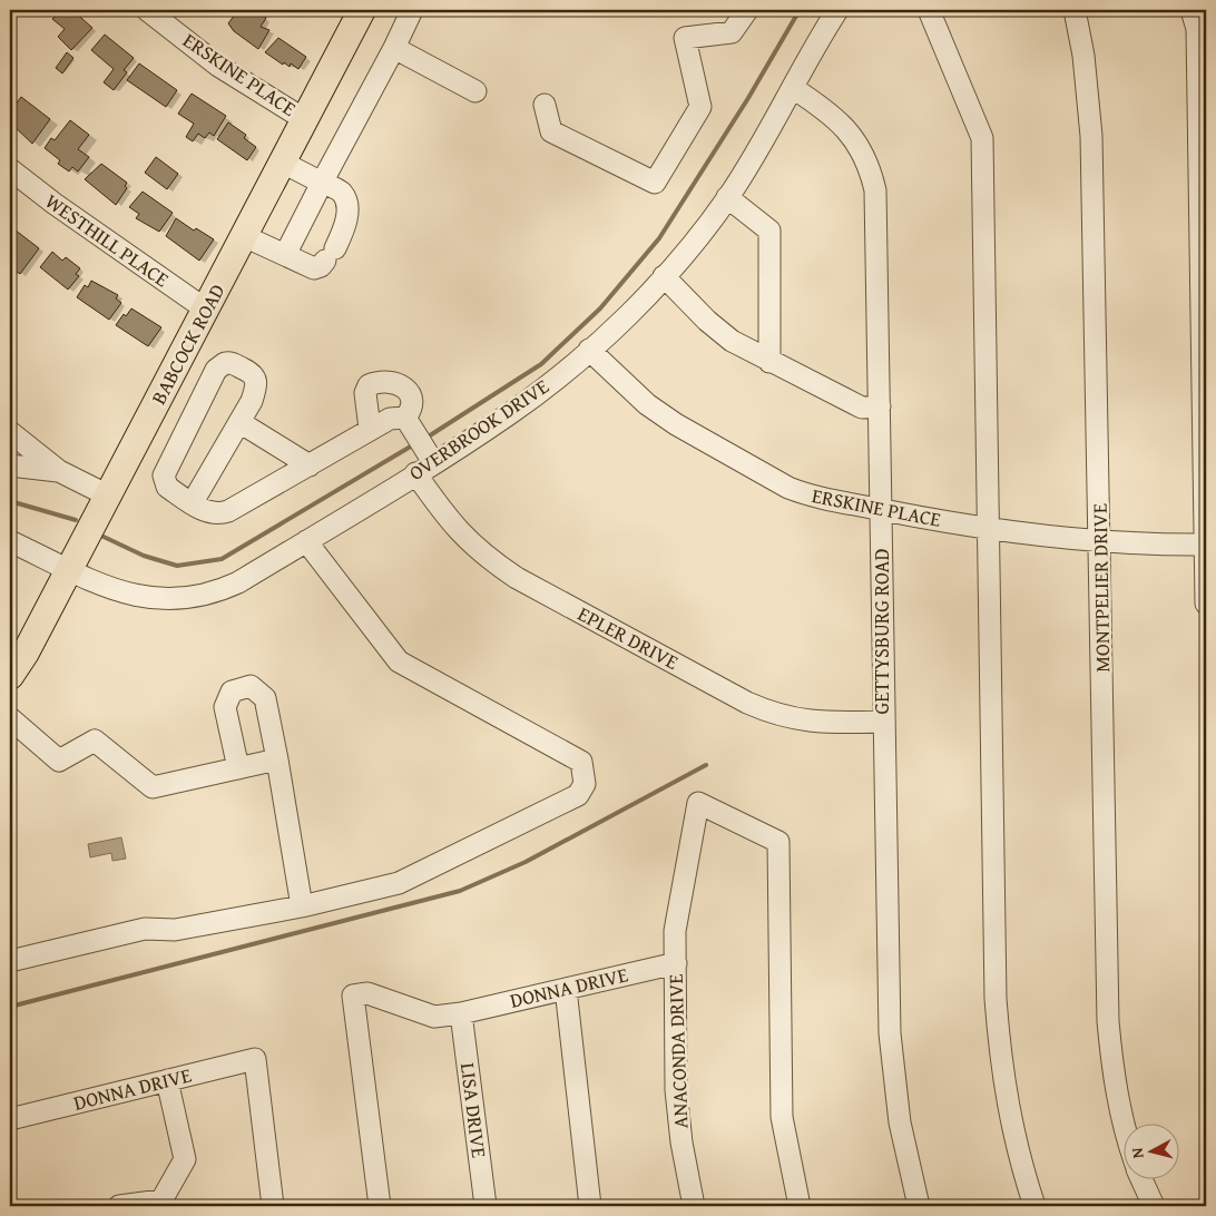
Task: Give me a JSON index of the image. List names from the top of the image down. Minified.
{"streets":{"main road":["BABCOCK ROAD"],"street":["ERSKINE PLACE","WESTHILL PLACE","OVERBROOK DRIVE","MONTPELIER DRIVE","GETTYSBURG ROAD","EPLER DRIVE","DONNA DRIVE","ANACONDA DRIVE","LISA DRIVE"]},"crossings":[["ERSKINE PLACE","BABCOCK ROAD"],["ERSKINE PLACE","OVERBROOK DRIVE"],["ERSKINE PLACE","MONTPELIER DRIVE"],["ERSKINE PLACE","GETTYSBURG ROAD"],["WESTHILL PLACE","BABCOCK ROAD"],["BABCOCK ROAD","OVERBROOK DRIVE"],["OVERBROOK DRIVE","GETTYSBURG ROAD"],["OVERBROOK DRIVE","EPLER DRIVE"],["GETTYSBURG ROAD","EPLER DRIVE"],["DONNA DRIVE","ANACONDA DRIVE"],["DONNA DRIVE","LISA DRIVE"]],"north":"left"}
